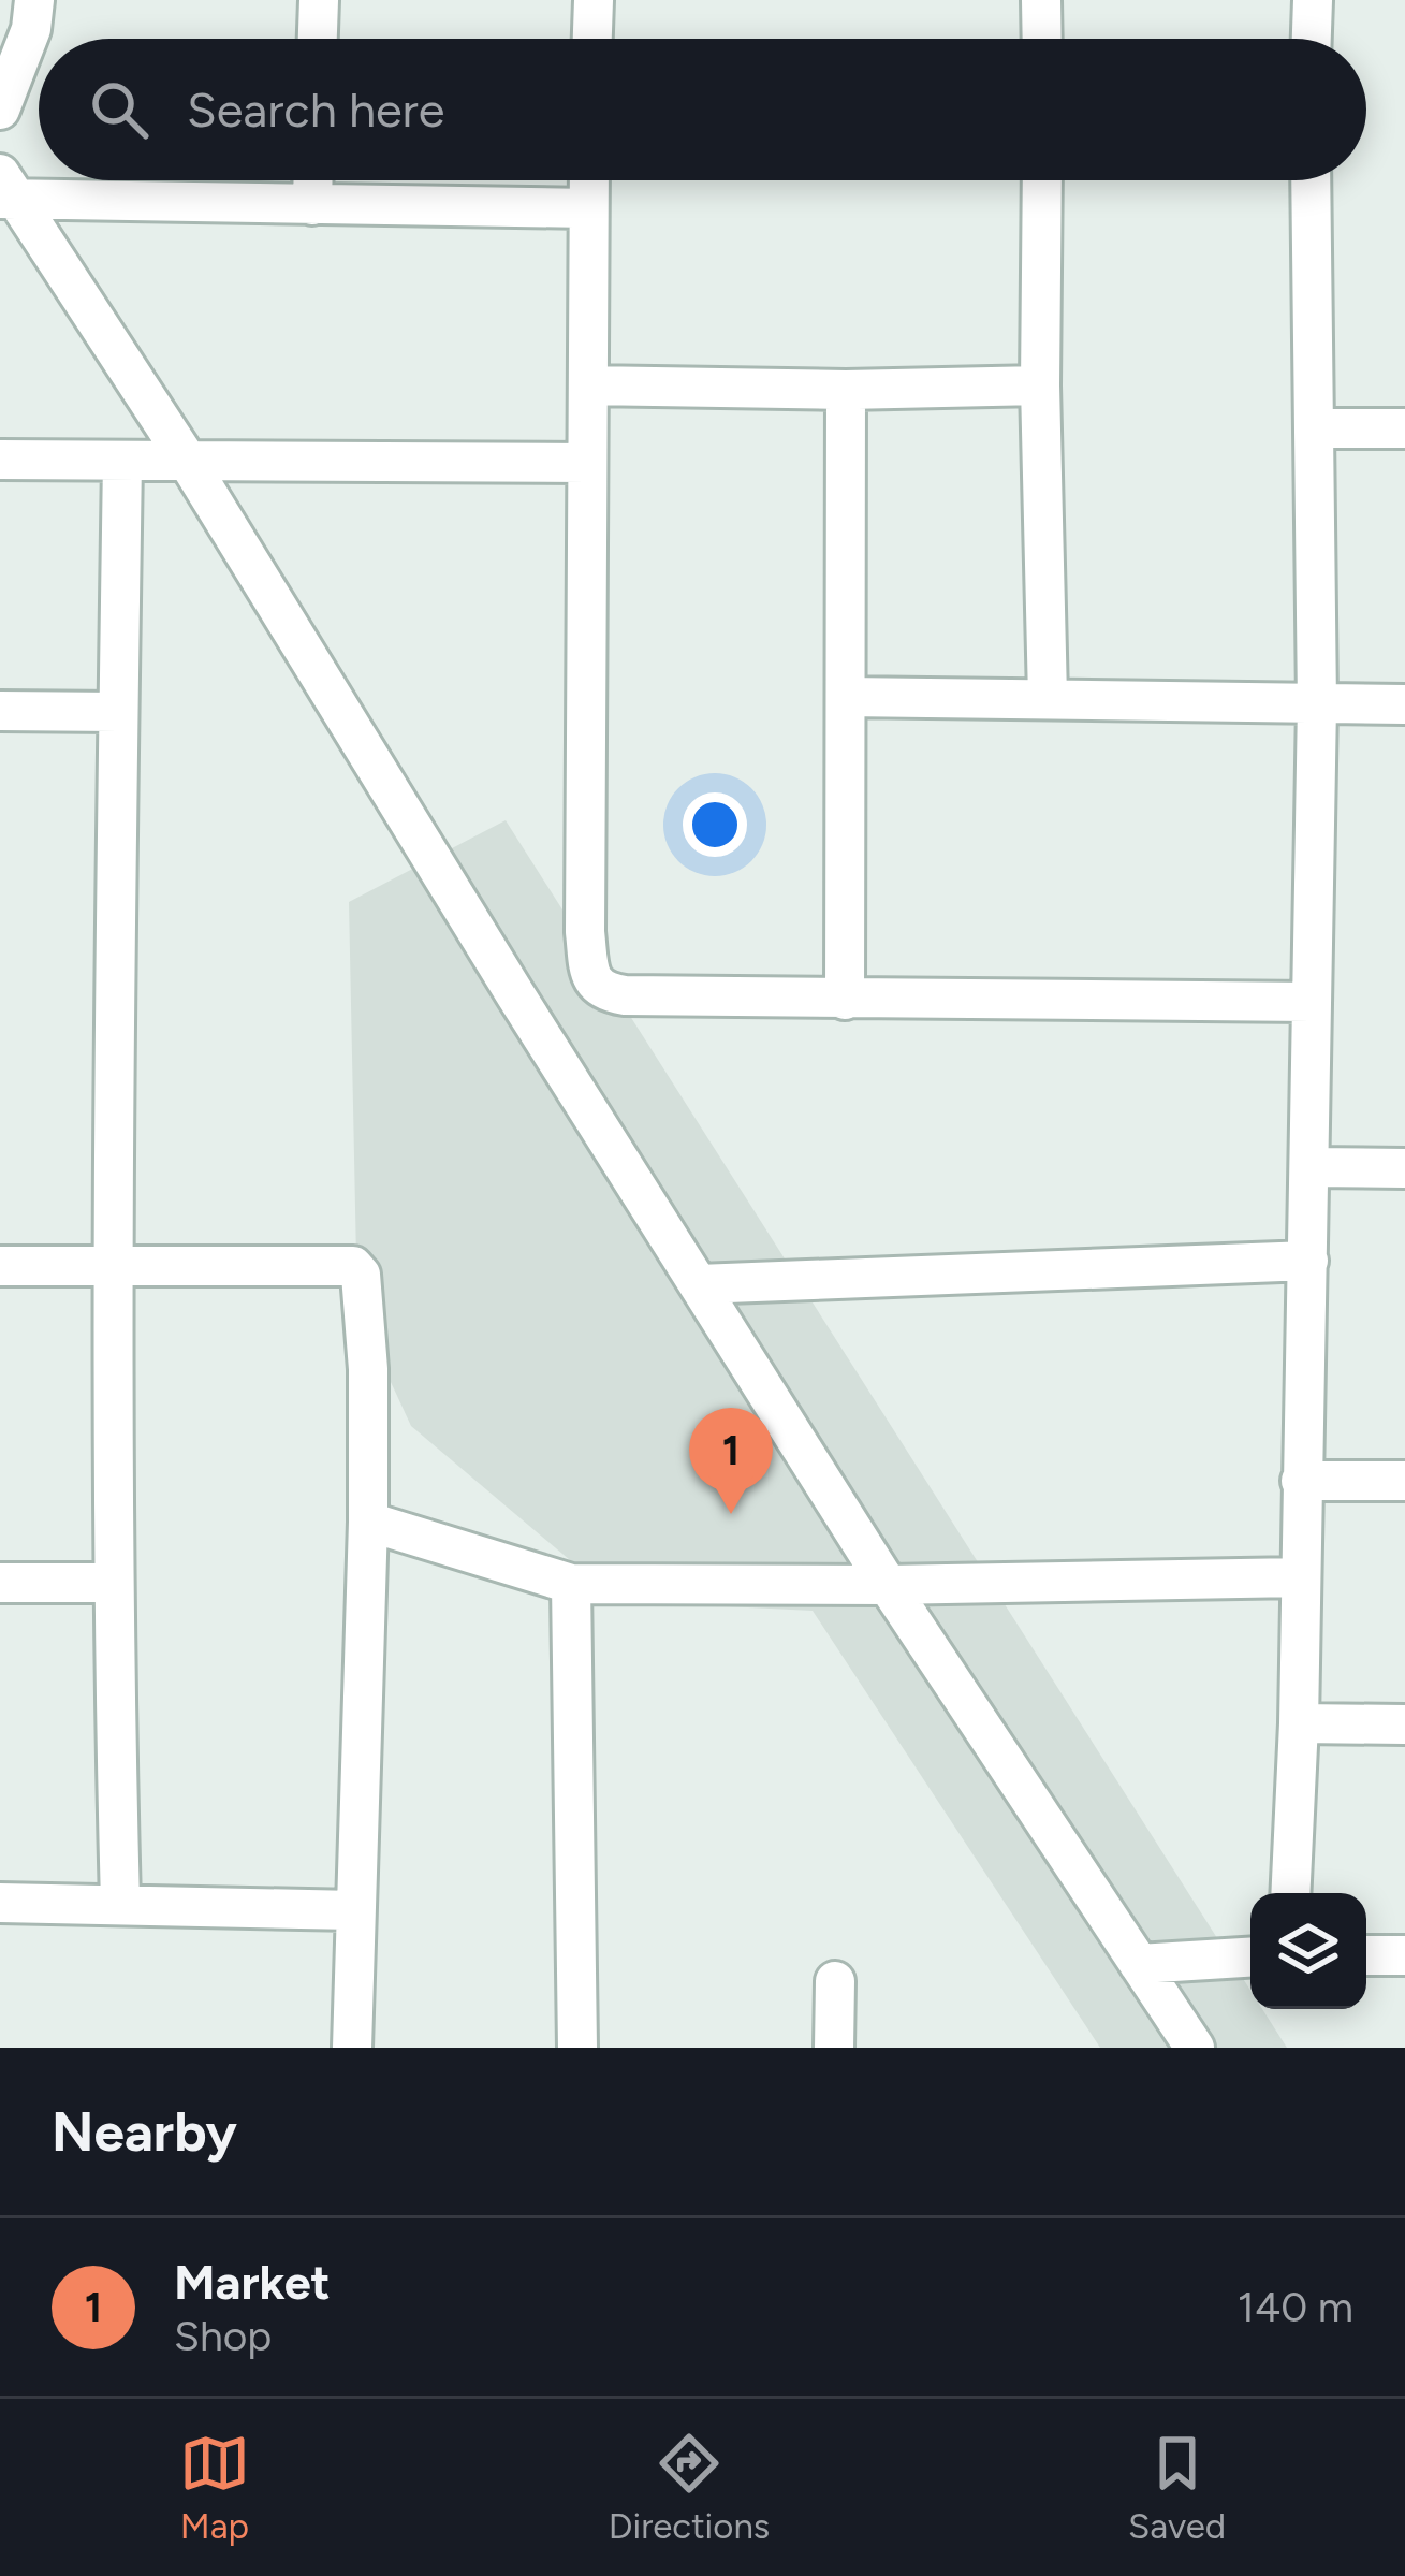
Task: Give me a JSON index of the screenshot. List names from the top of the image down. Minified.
{"page":{"search":"Search here","pins":"1","heading":"Nearby","list":[{"mark":"1","name":"Market","note":"Shop","value":"140 m"}],"nav":["Map","Directions","Saved"]}}
